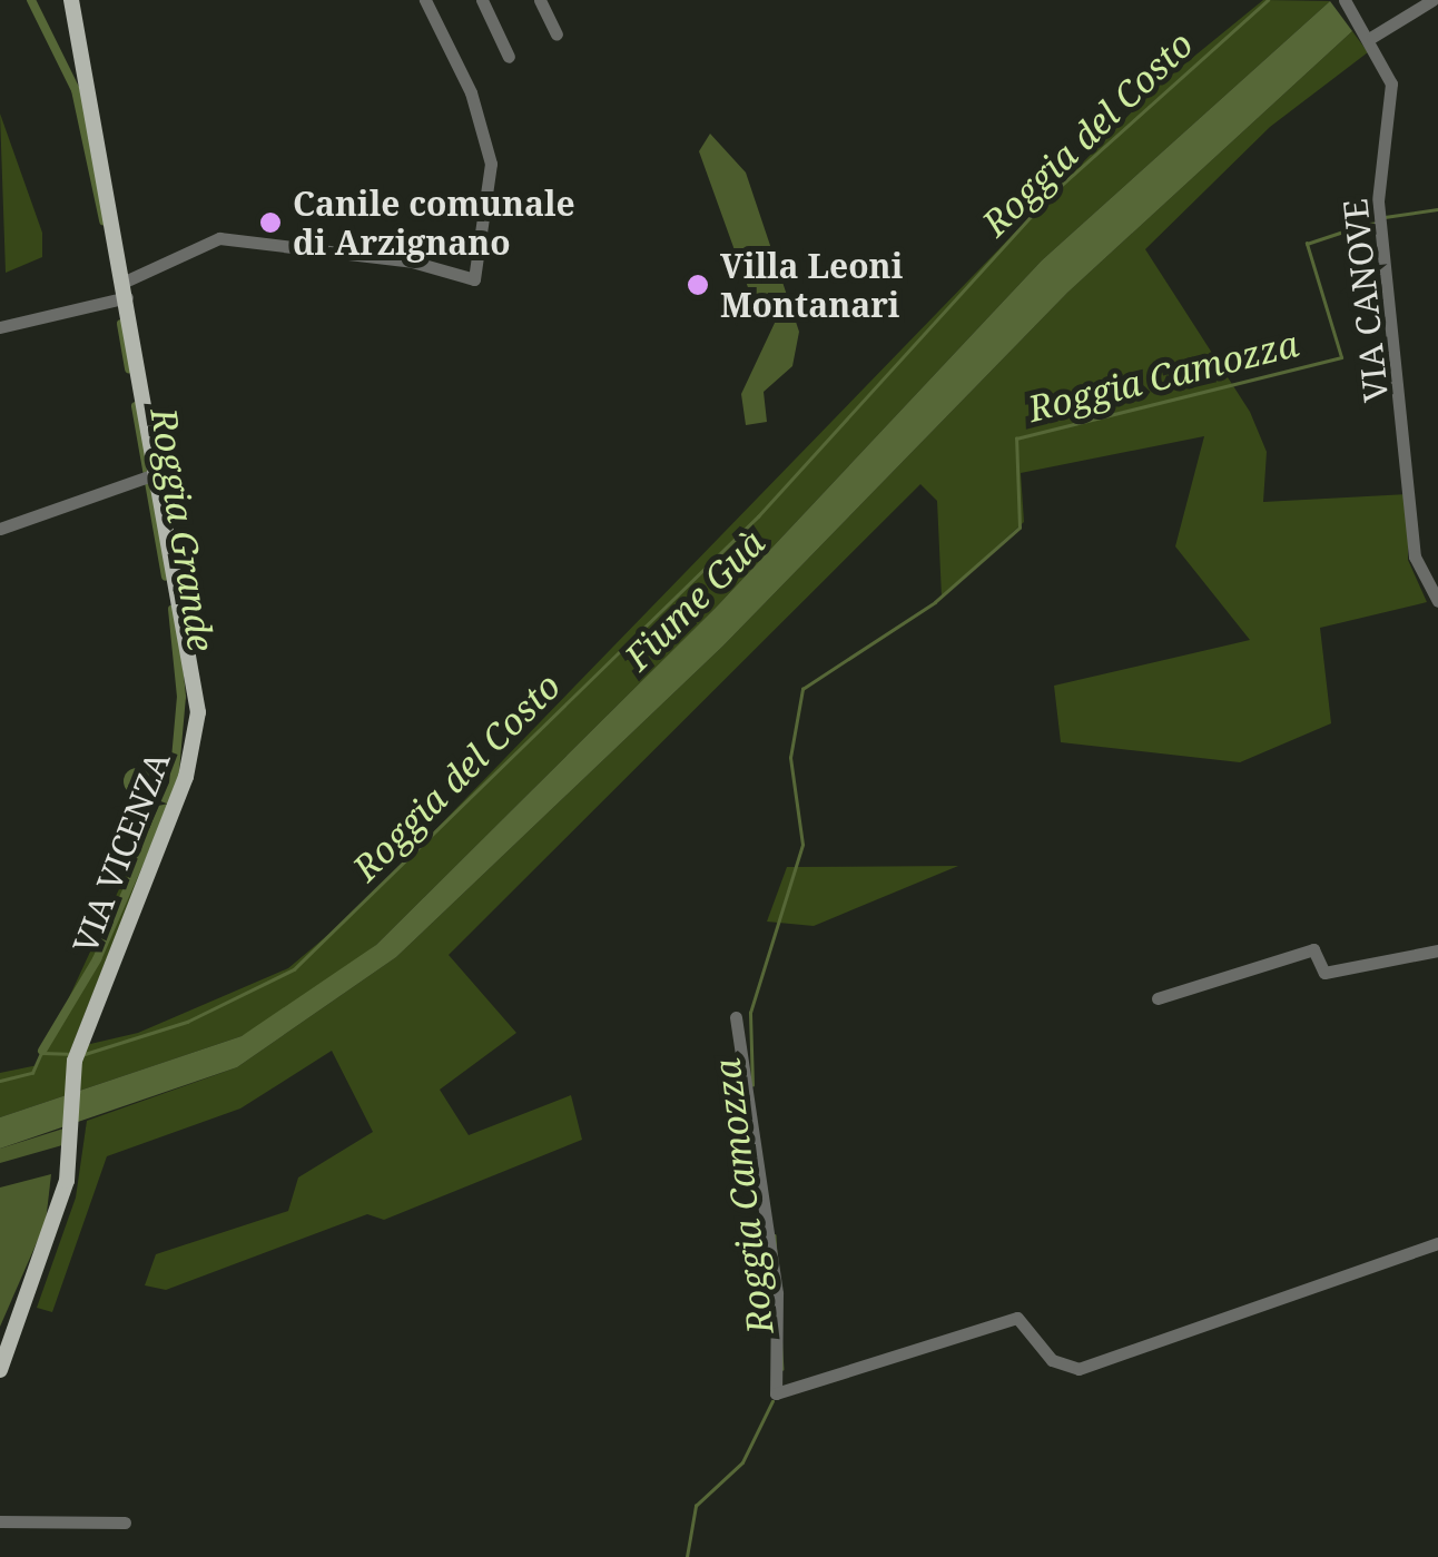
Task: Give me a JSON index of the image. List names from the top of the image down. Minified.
{"streets":{"main road":["VIA VICENZA"],"street":["VIA CANOVE"]},"water":["Roggia del Costo","Roggia Camozza","Roggia Grande","Fiume Guà"],"places":["Canile comunale di Arzignano","Villa Leoni Montanari"]}
